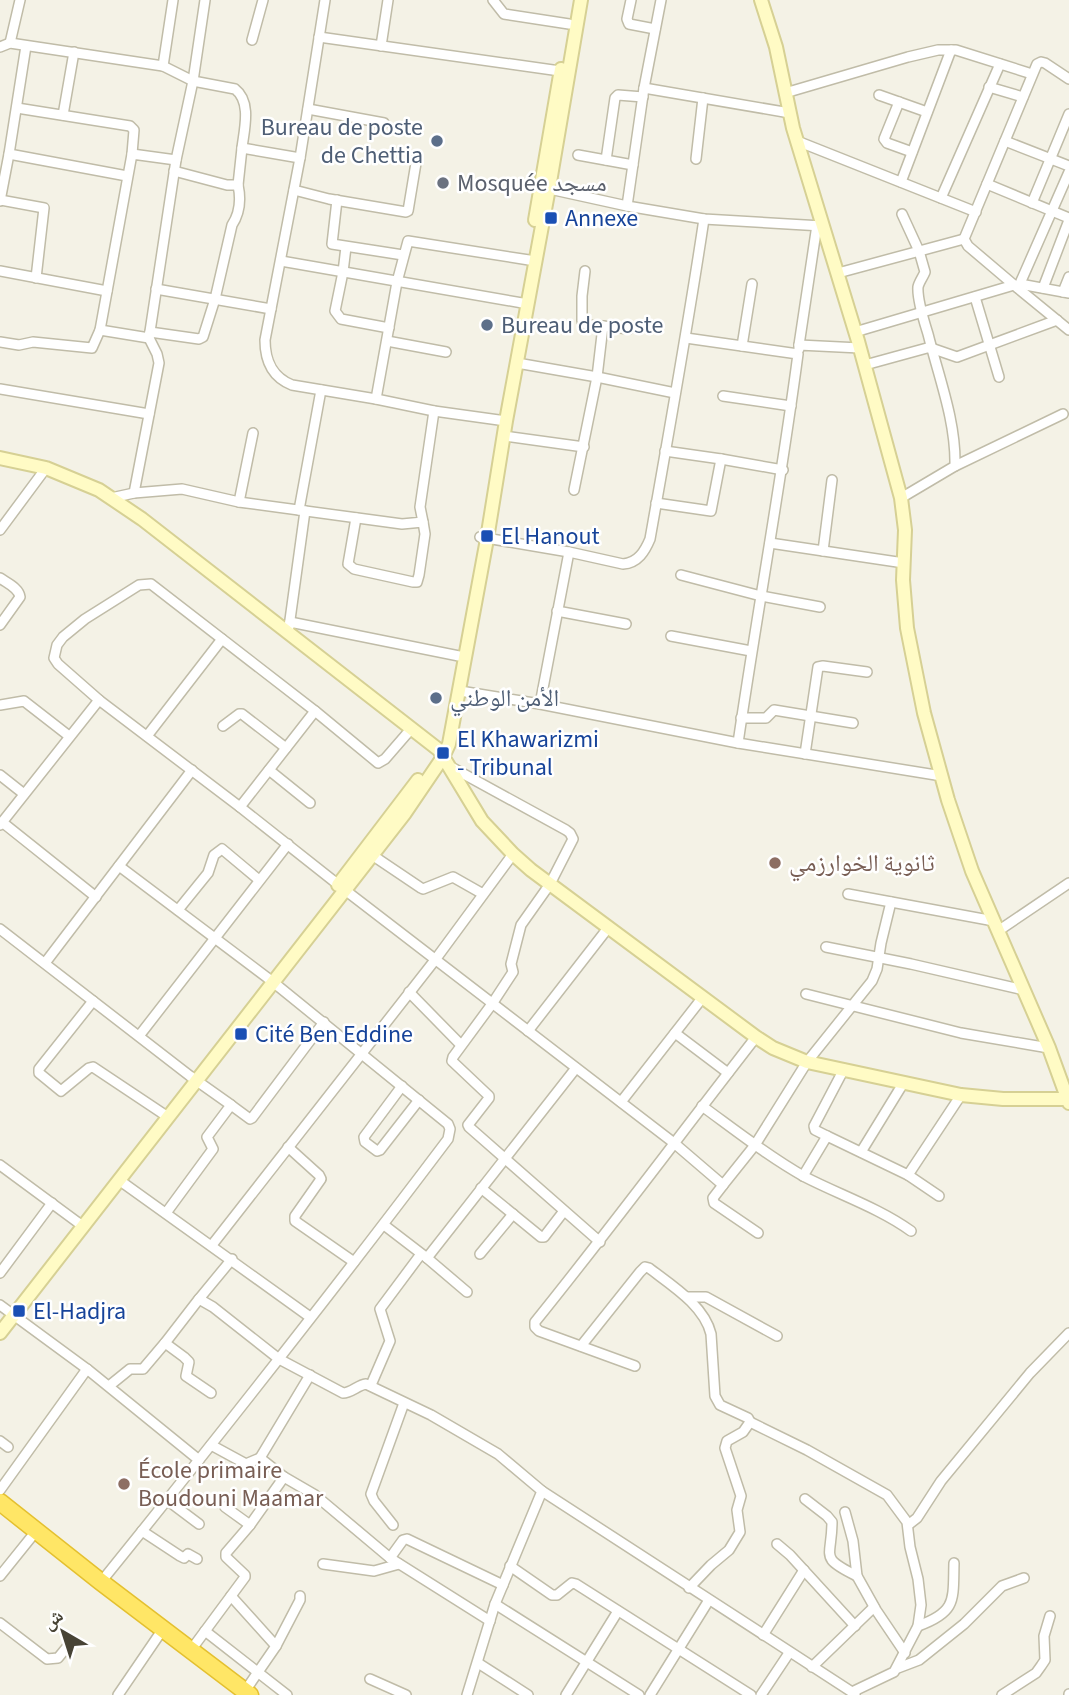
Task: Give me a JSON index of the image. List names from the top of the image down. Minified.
{"places":{"other":["Bureau de poste de Chettia","Mosquée مسجد","Bureau de poste","الأمن الوطني","ثانوية الخوارزمي","École primaire Boudouni Maamar"],"transit":["Annexe","El Hanout","El Khawarizmi - Tribunal","Cité Ben Eddine","El-Hadjra"]},"north":"top left"}
